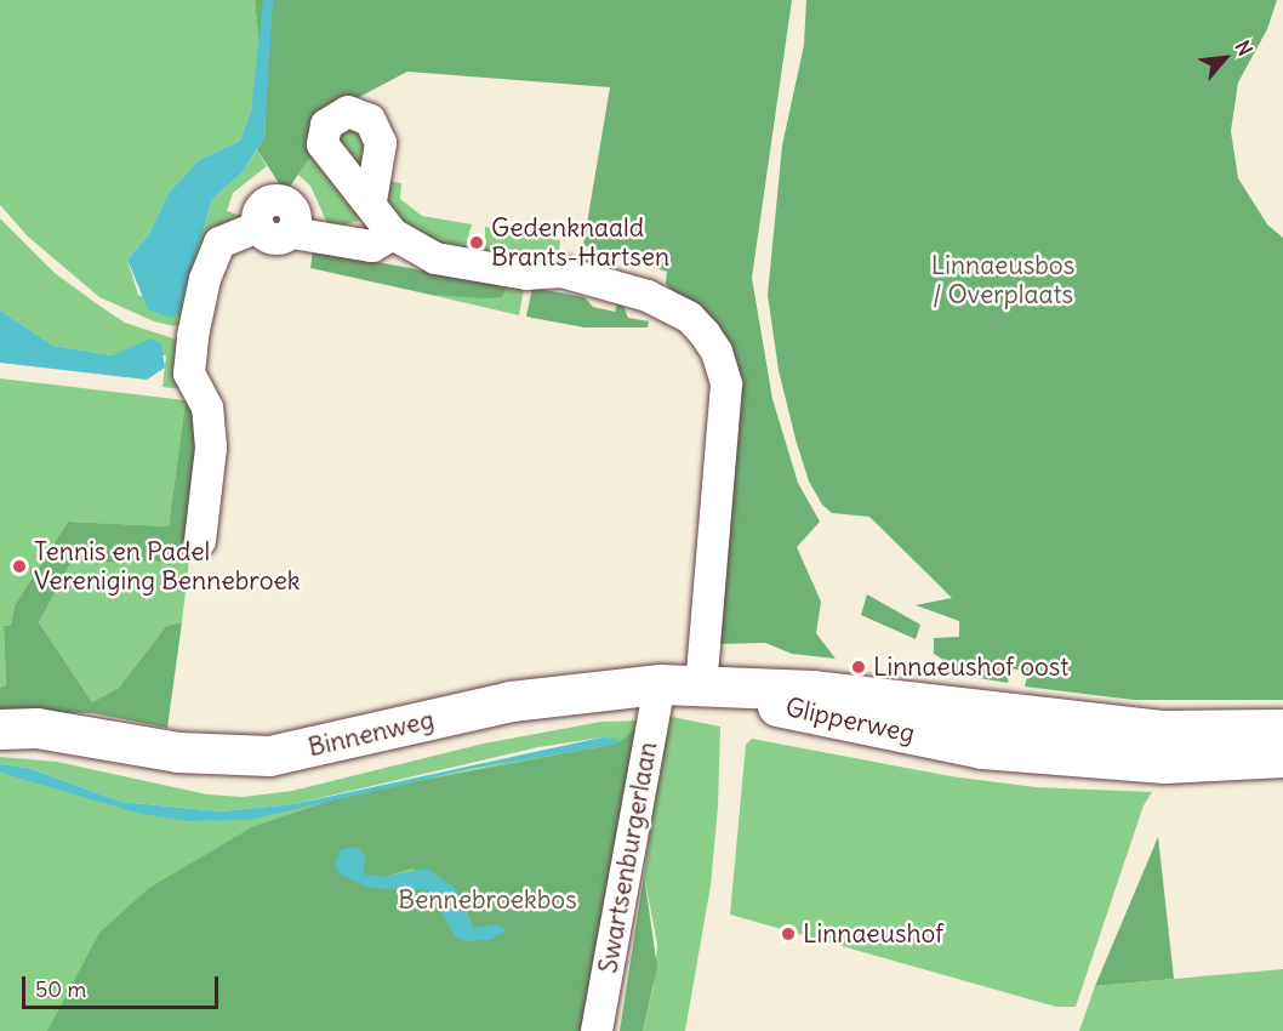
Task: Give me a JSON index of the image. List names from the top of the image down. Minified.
{"streets":{"street":["Glipperweg","Binnenweg","Swartsenburgerlaan"]},"crossings":[["Glipperweg","Binnenweg"],["Binnenweg","Swartsenburgerlaan"]],"parks":["Linnaeusbos / Overplaats","Bennebroekbos"],"places":["Gedenknaald Brants-Hartsen","Tennis en Padel Vereniging Bennebroek","Linnaeushof oost","Linnaeushof"],"scale_bar":"50 m","north":"top right"}
